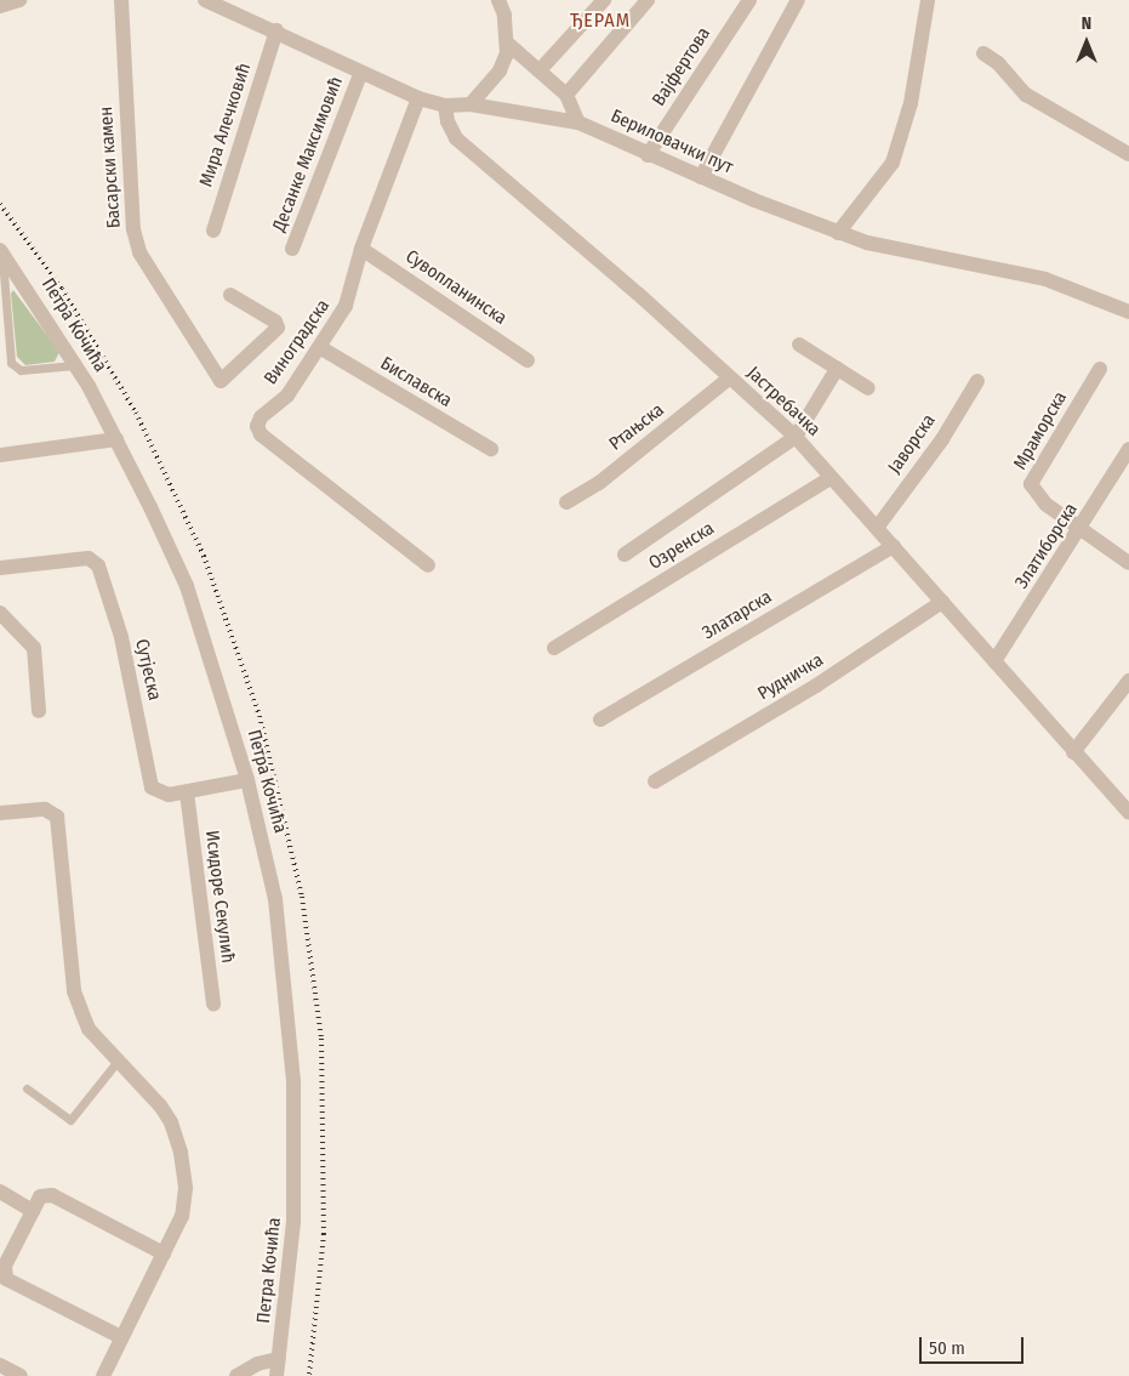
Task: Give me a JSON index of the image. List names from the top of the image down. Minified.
{"streets":{"street":["Вајфертова","Мира Алечковић","Бериловачки пут","Десанке Максимовић","Басарски камен","Сувопланинска","Петра Кочића","Виноградска","Биславска","Јастребачка","Ртањска","Мраморска","Јаворска","Озренска","Златиборска","Златарска","Сутјеска","Рудничка","Исидоре Секулић"]},"crossings":[["Вајфертова","Бериловачки пут"],["Мира Алечковић","Бериловачки пут"],["Бериловачки пут","Десанке Максимовић"],["Бериловачки пут","Виноградска"],["Бериловачки пут","Јастребачка"],["Сувопланинска","Виноградска"],["Петра Кочића","Сутјеска"],["Виноградска","Биславска"],["Јастребачка","Ртањска"],["Јастребачка","Јаворска"],["Јастребачка","Озренска"],["Јастребачка","Златиборска"],["Јастребачка","Златарска"],["Јастребачка","Рудничка"],["Мраморска","Златиборска"],["Сутјеска","Исидоре Секулић"]],"districts":["ЂЕРАМ"],"scale_bar":"50 m","north":"top"}
